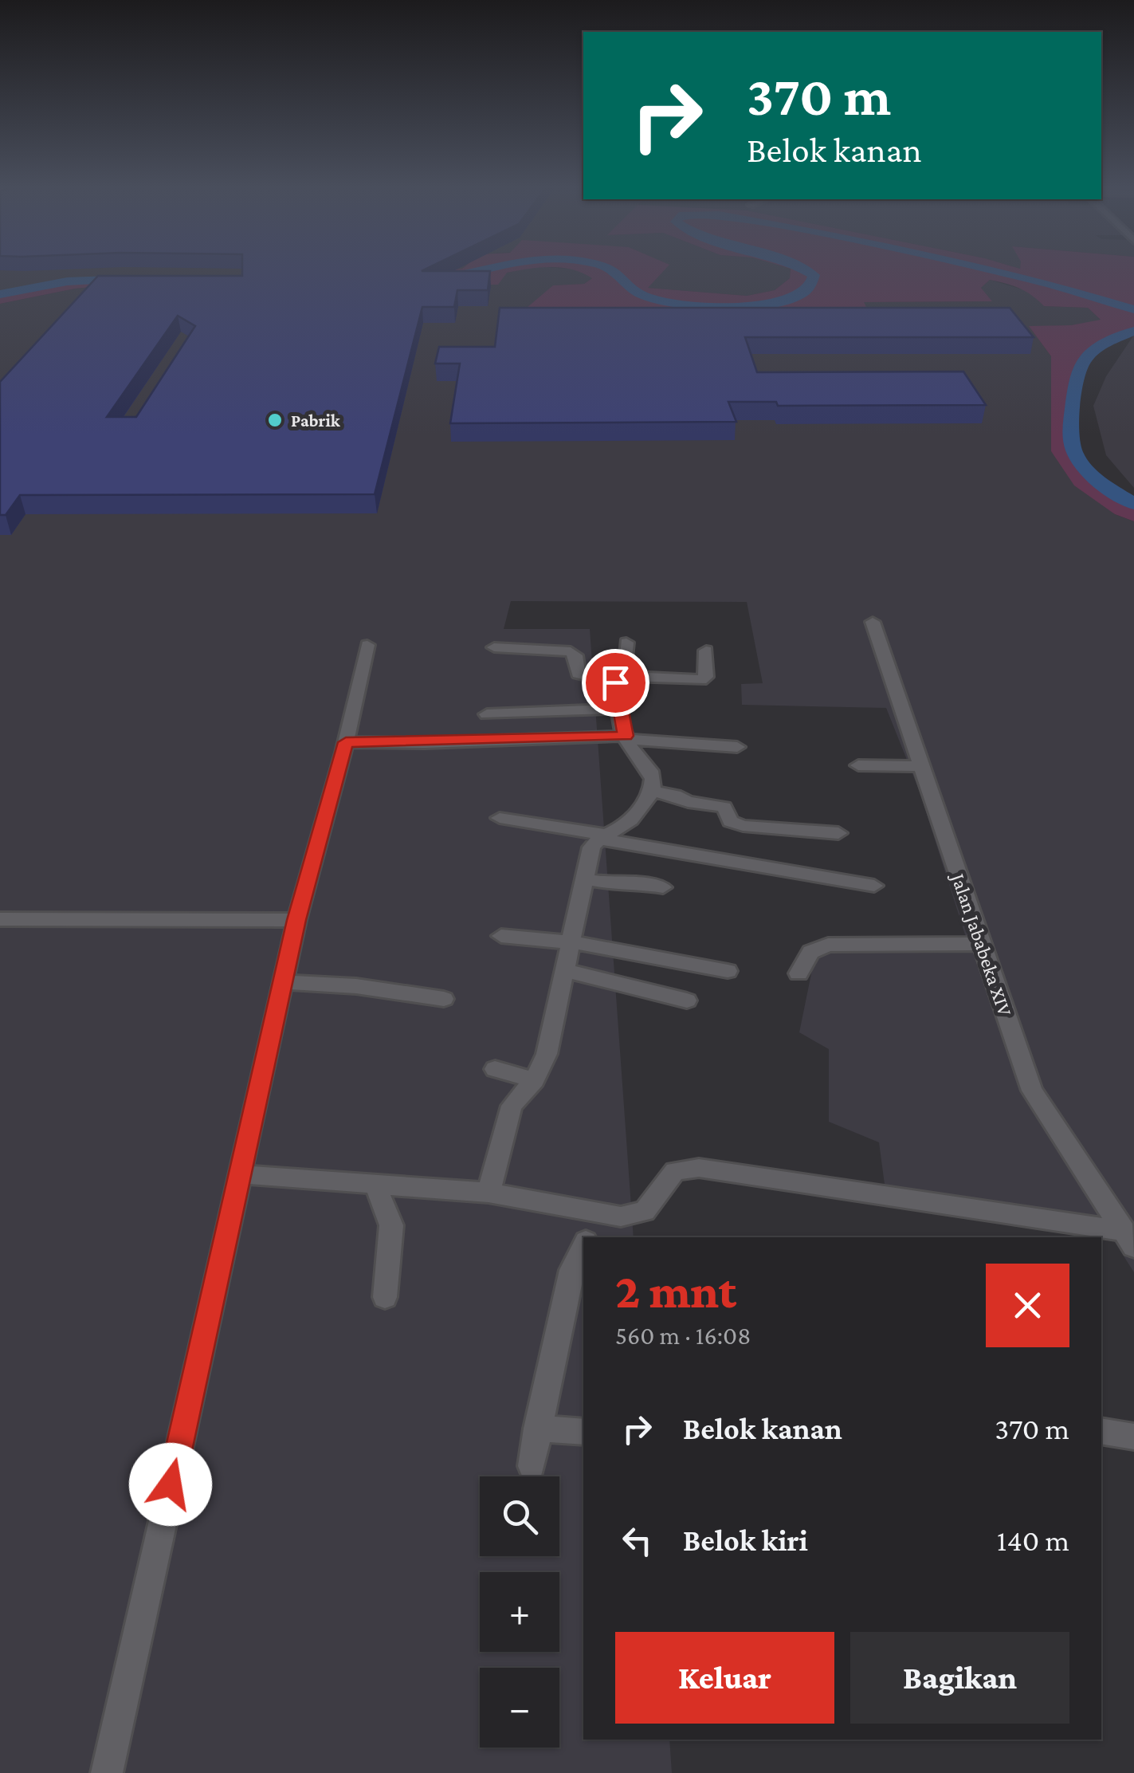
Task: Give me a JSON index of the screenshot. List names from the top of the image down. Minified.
{"streets":{"street":["Jalan Jababeka XIV"]},"places":["Pabrik"],"page":{"turn":["370 m","Belok kanan"],"heading":["2 mnt","560 m · 16:08"],"list":[{"name":"Belok kanan","value":"370 m"},{"name":"Belok kiri","value":"140 m"}],"map_buttons":["+","−"],"buttons":["Keluar","Bagikan"]}}
